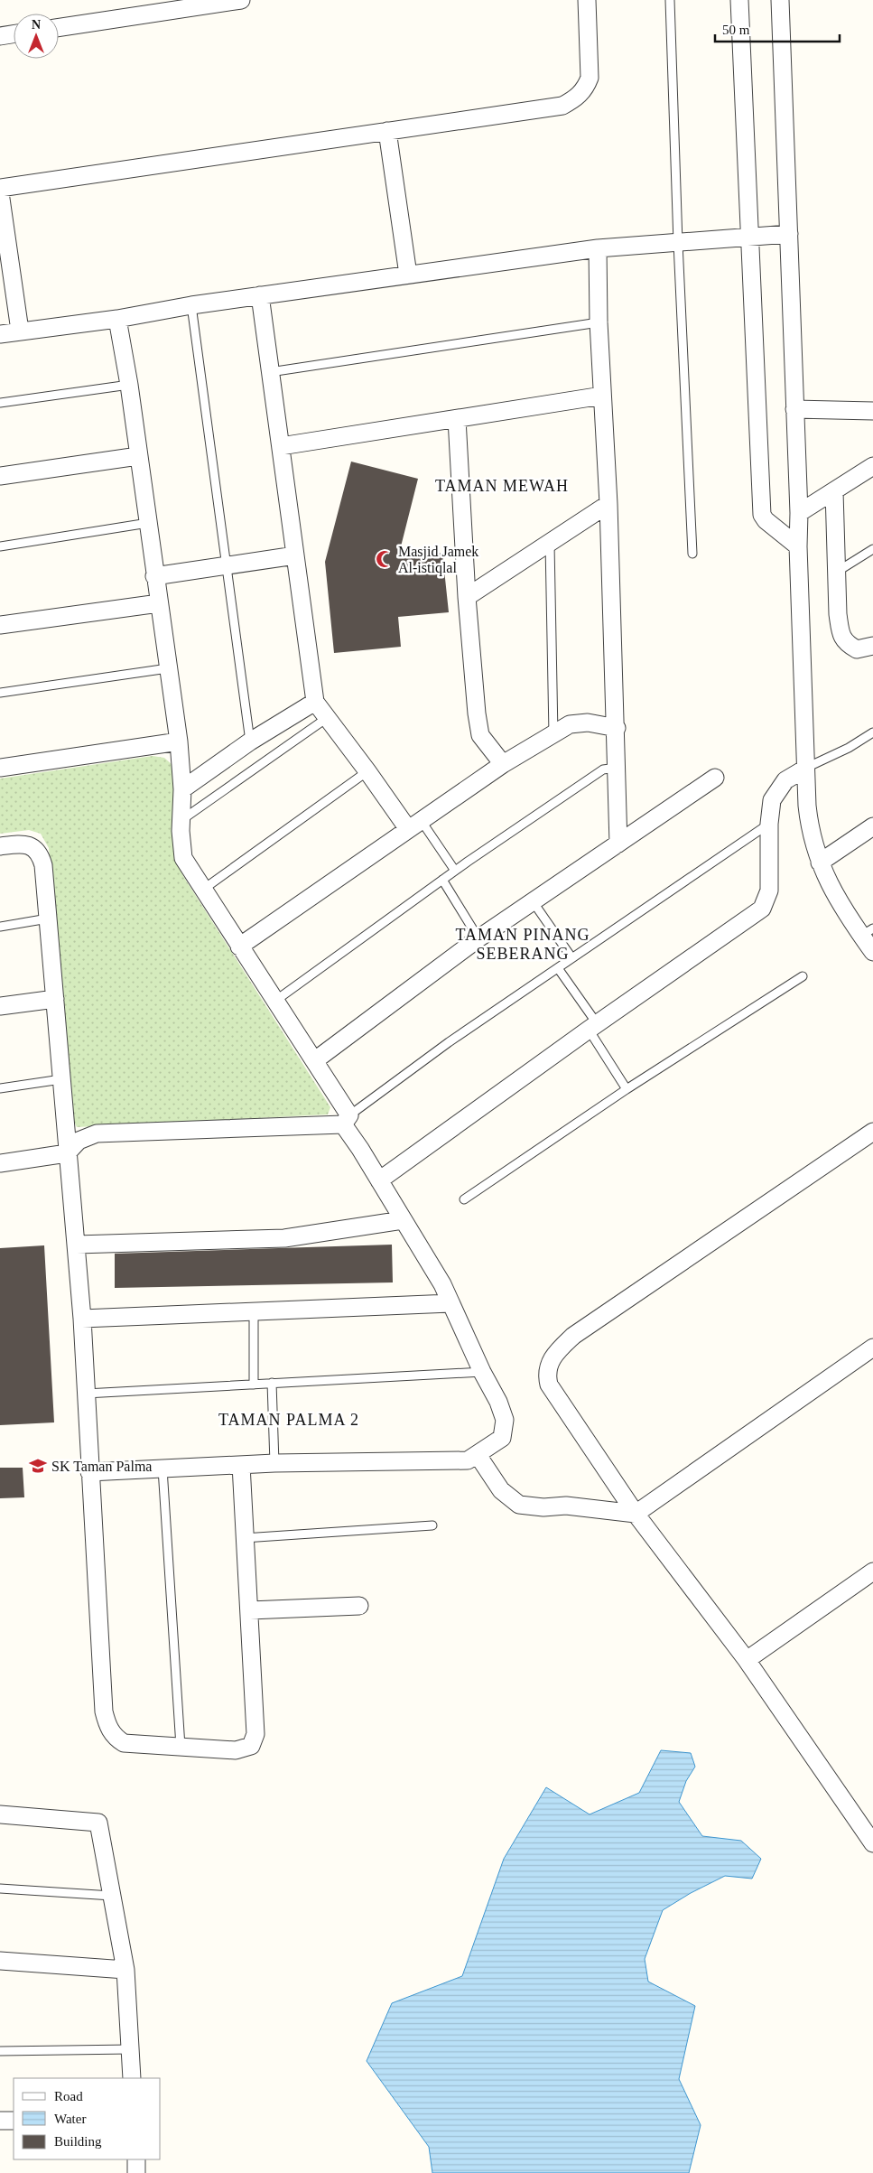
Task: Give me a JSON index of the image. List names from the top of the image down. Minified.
{"districts":["TAMAN MEWAH","TAMAN PINANG SEBERANG","TAMAN PALMA 2"],"places":{"mosque":["Masjid Jamek Al-istiqlal"],"school or university":["SK Taman Palma"]},"legend":["Road","Water","Building"],"scale_bar":"50 m","north":"top"}
